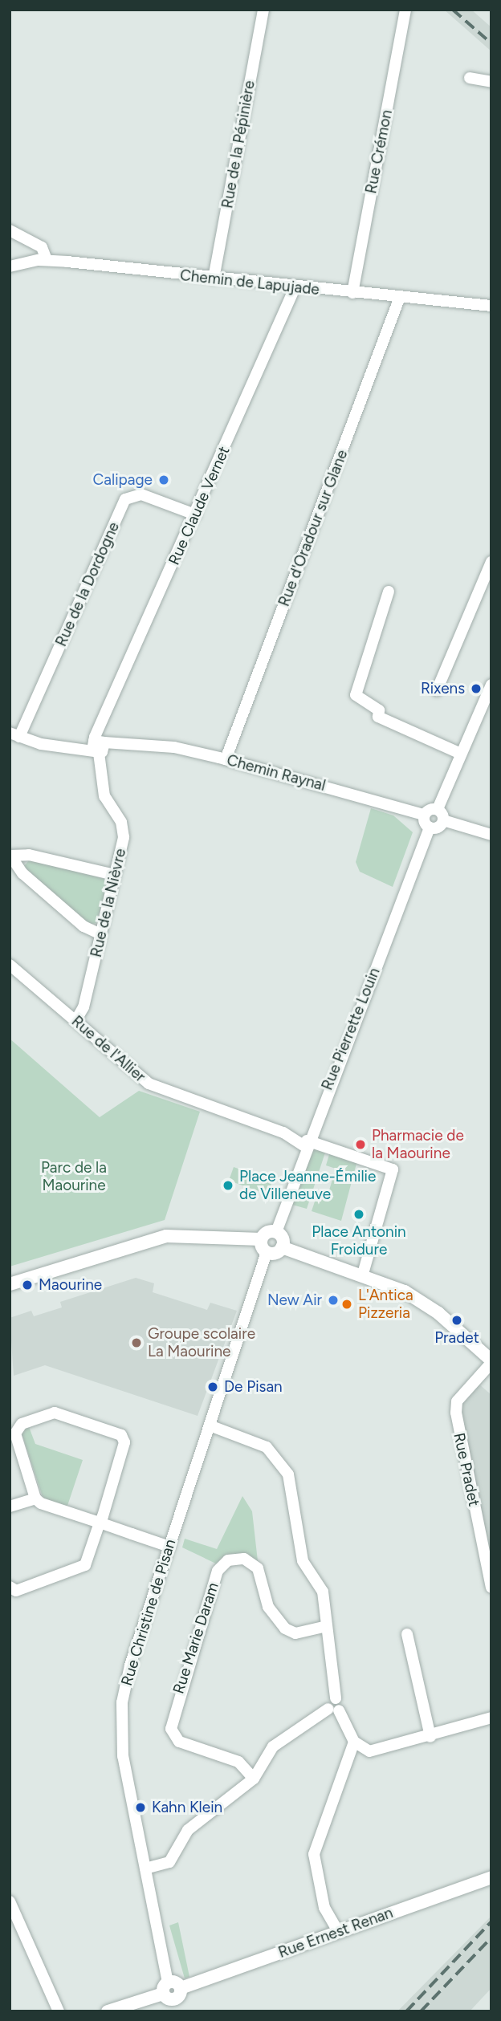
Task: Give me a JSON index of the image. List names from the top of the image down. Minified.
{"streets":{"street":["Rue de la Pépinière","Rue Crémon","Chemin de Lapujade","Rue Claude Vernet","Rue d'Oradour sur Glane","Rue de la Dordogne","Chemin Raynal","Rue de la Nièvre","Rue Pierrette Louin","Rue de l'Allier","Rue Pradet","Rue Christine de Pisan","Rue Marie Daram","Rue Ernest Renan"]},"crossings":[["Rue de la Pépinière","Chemin de Lapujade"],["Rue Crémon","Chemin de Lapujade"],["Chemin de Lapujade","Rue Claude Vernet"],["Chemin de Lapujade","Rue d'Oradour sur Glane"],["Rue Claude Vernet","Rue de la Dordogne"],["Rue Claude Vernet","Chemin Raynal"],["Rue Claude Vernet","Rue de la Nièvre"],["Rue d'Oradour sur Glane","Chemin Raynal"],["Rue de la Dordogne","Chemin Raynal"],["Chemin Raynal","Rue de la Nièvre"],["Rue de la Nièvre","Rue de l'Allier"],["Rue Pierrette Louin","Rue de l'Allier"],["Rue Christine de Pisan","Rue Ernest Renan"]],"parks":["Parc de la Maourine"],"places":["Calipage","Rixens","Pharmacie de la Maourine","Place Jeanne-Émilie de Villeneuve","Place Antonin Froidure","Maourine","New Air","L'Antica Pizzeria","Pradet","Groupe scolaire La Maourine","De Pisan","Kahn Klein"]}
